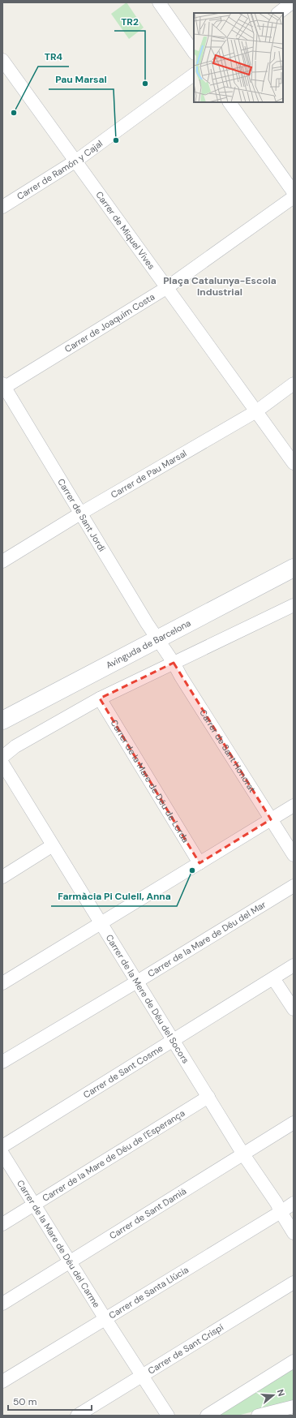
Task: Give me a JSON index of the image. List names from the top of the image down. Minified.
{"streets":{"street":["Carrer de Ramón y Cajal","Carrer de Miquel Vives","Carrer de Joaquim Costa","Carrer de Pau Marsal","Carrer de Sant Jordi","Avinguda de Barcelona","Carrer de Sant Honorat","Carrer de la Mare de Déu de Lorda","Carrer de la Mare de Déu del Mar","Carrer de la Mere de Déu del Socors","Carrer de Sant Cosme","Carrer de la Mare de Déu de l'Esperança","Carrer de Sant Damià","Carrer de la Mare de Déu del Carme","Carrer de Santa Llúcia","Carrer de Sant Crispí"]},"crossings":[["Carrer de Ramón y Cajal","Carrer de Miquel Vives"],["Carrer de Miquel Vives","Carrer de Joaquim Costa"],["Carrer de Miquel Vives","Carrer de Pau Marsal"],["Carrer de Joaquim Costa","Carrer de Sant Jordi"],["Carrer de Pau Marsal","Carrer de Sant Jordi"],["Carrer de Sant Jordi","Avinguda de Barcelona"],["Carrer de Sant Jordi","Carrer de Sant Honorat"],["Avinguda de Barcelona","Carrer de Sant Honorat"],["Carrer de la Mare de Déu del Mar","Carrer de la Mere de Déu del Socors"],["Carrer de la Mere de Déu del Socors","Carrer de Sant Cosme"],["Carrer de la Mere de Déu del Socors","Carrer de la Mare de Déu de l'Esperança"],["Carrer de la Mere de Déu del Socors","Carrer de Sant Damià"],["Carrer de la Mere de Déu del Socors","Carrer de Santa Llúcia"],["Carrer de la Mare de Déu de l'Esperança","Carrer de la Mare de Déu del Carme"],["Carrer de Sant Damià","Carrer de la Mare de Déu del Carme"],["Carrer de la Mare de Déu del Carme","Carrer de Santa Llúcia"],["Carrer de la Mare de Déu del Carme","Carrer de Sant Crispí"]],"districts":["Plaça Catalunya-Escola Industrial"],"places":["TR2","TR4","Pau Marsal","Farmàcia Pi Culell, Anna"],"scale_bar":"50 m","north":"right"}
